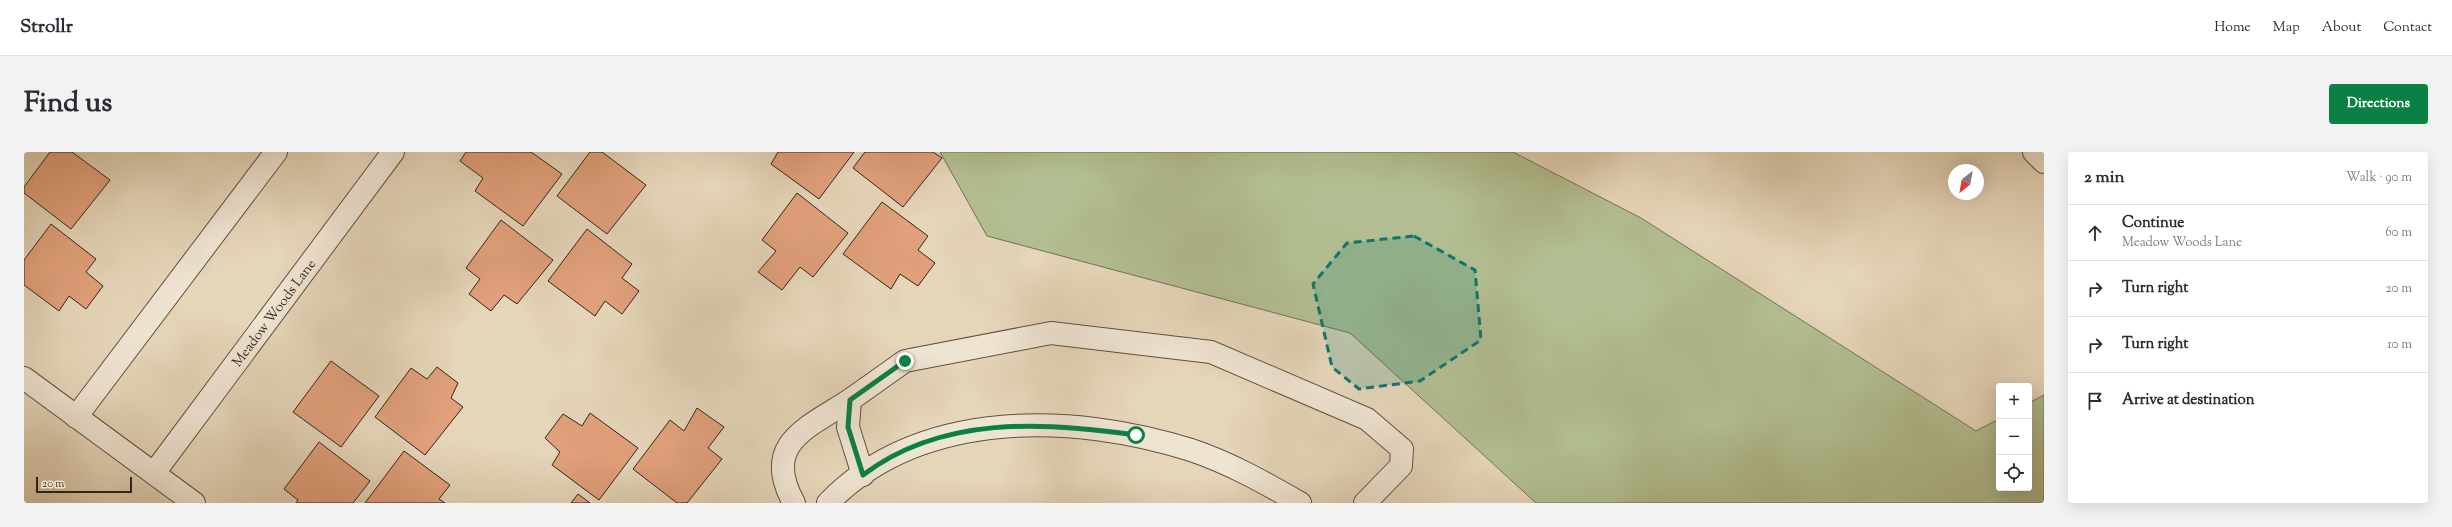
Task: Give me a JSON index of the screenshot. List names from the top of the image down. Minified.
{"streets":{"street":["Meadow Woods Lane"]},"scale_bar":"20 m","north":"bottom left","page":{"header":"Strollr","nav":["Home","Map","About","Contact"],"title":"Find us","buttons":"Directions","heading":["2 min","Walk · 90 m"],"list":[["Continue","Meadow Woods Lane","60 m"],["Turn right","20 m"],["Turn right","10 m"],"Arrive at destination"],"map_buttons":["+","−"],"scale":"20 m"}}
